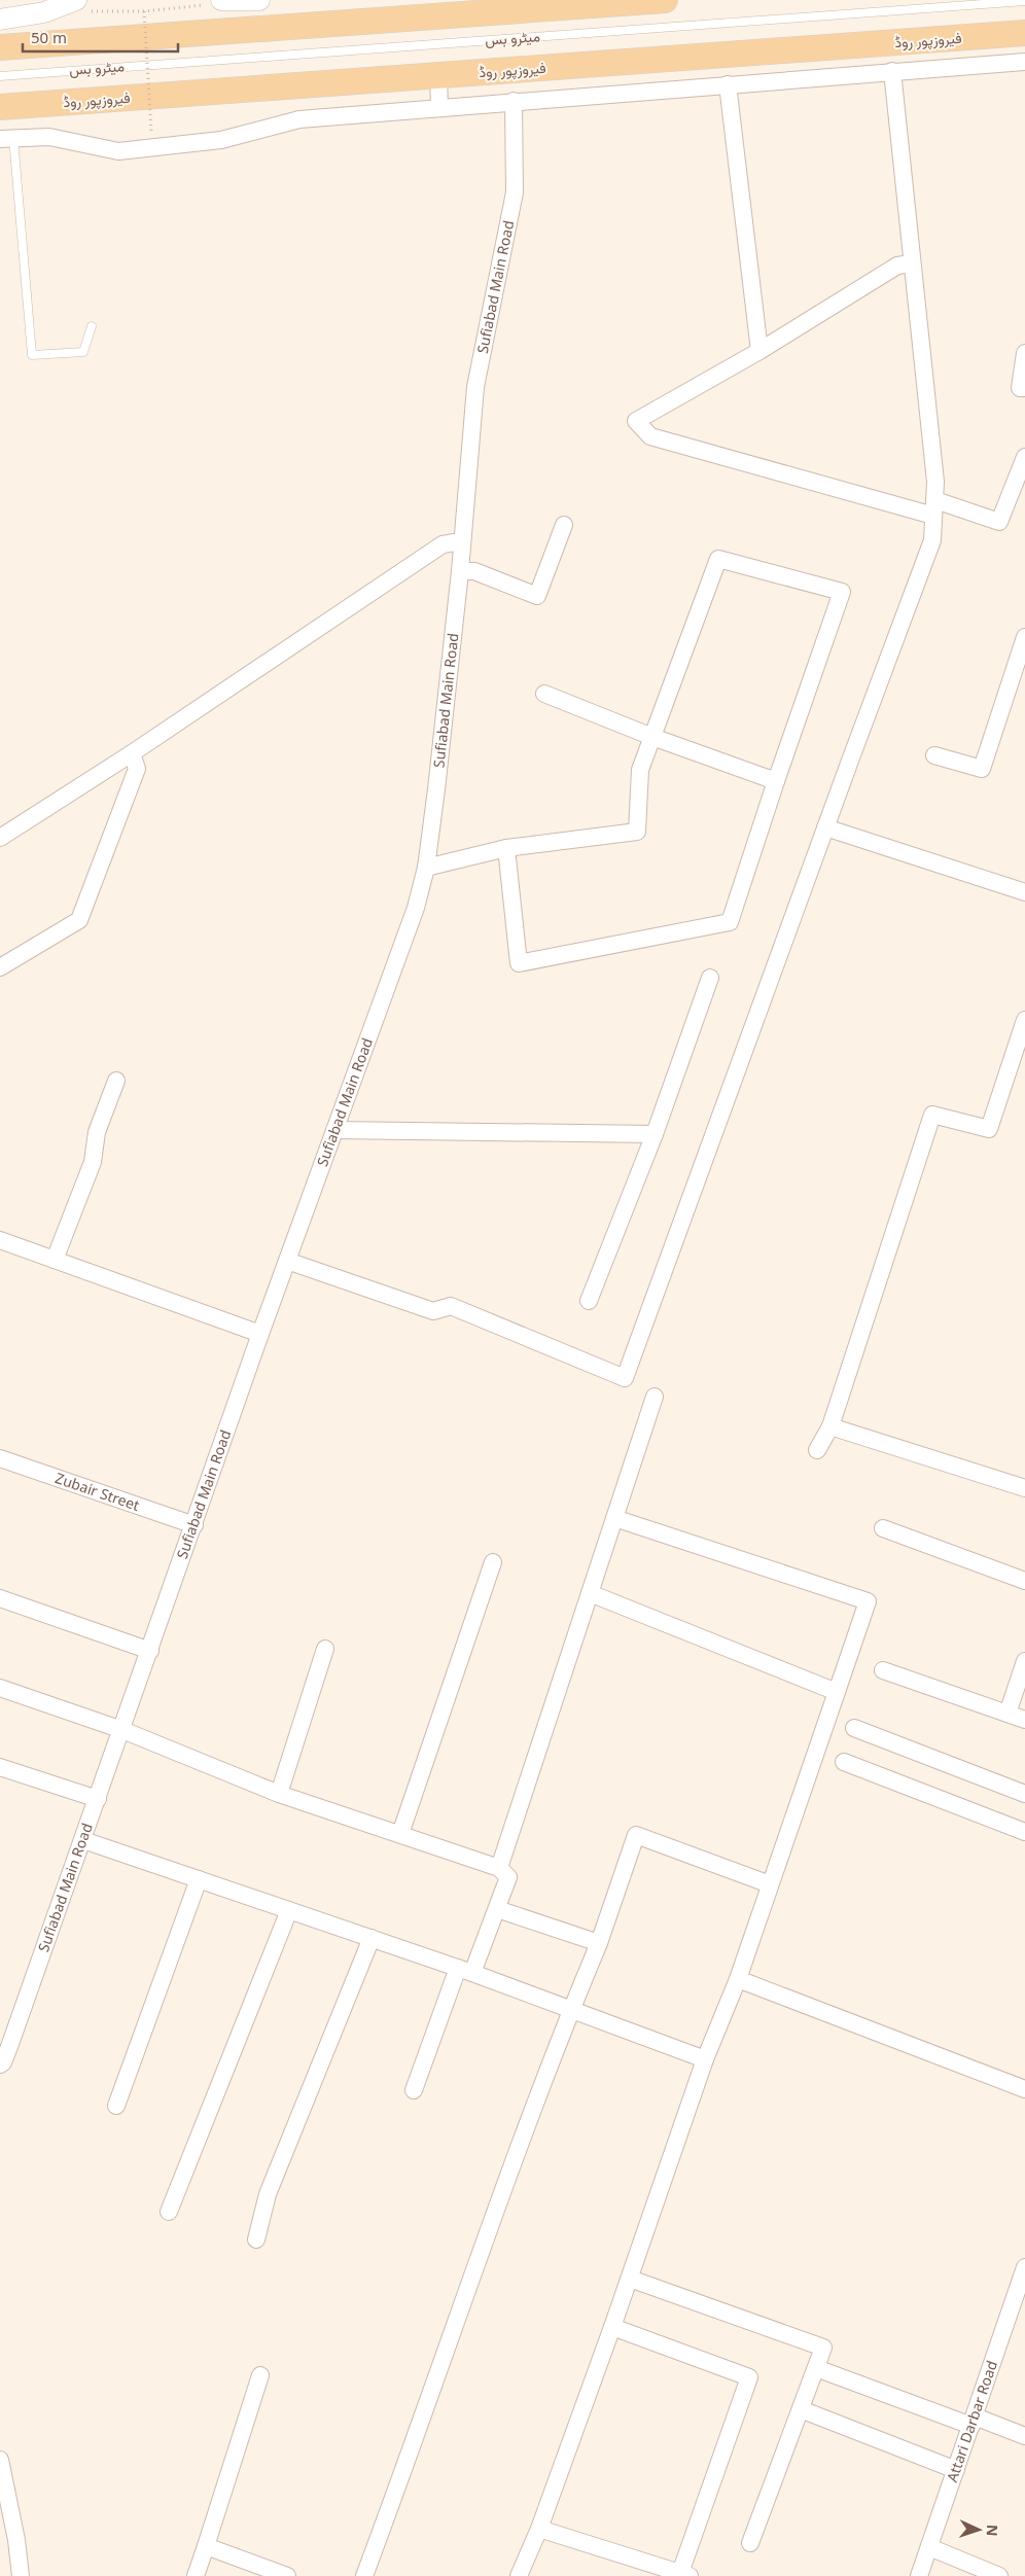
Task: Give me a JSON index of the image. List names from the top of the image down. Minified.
{"streets":{"main road":["فیروزپور روڈ"],"street":["Sufiabad Main Road","Zubair Street","Attari Darbar Road"],"lane":["میٹرو بس"]},"crossings":[["Sufiabad Main Road","Zubair Street"]],"scale_bar":"50 m","north":"right"}
